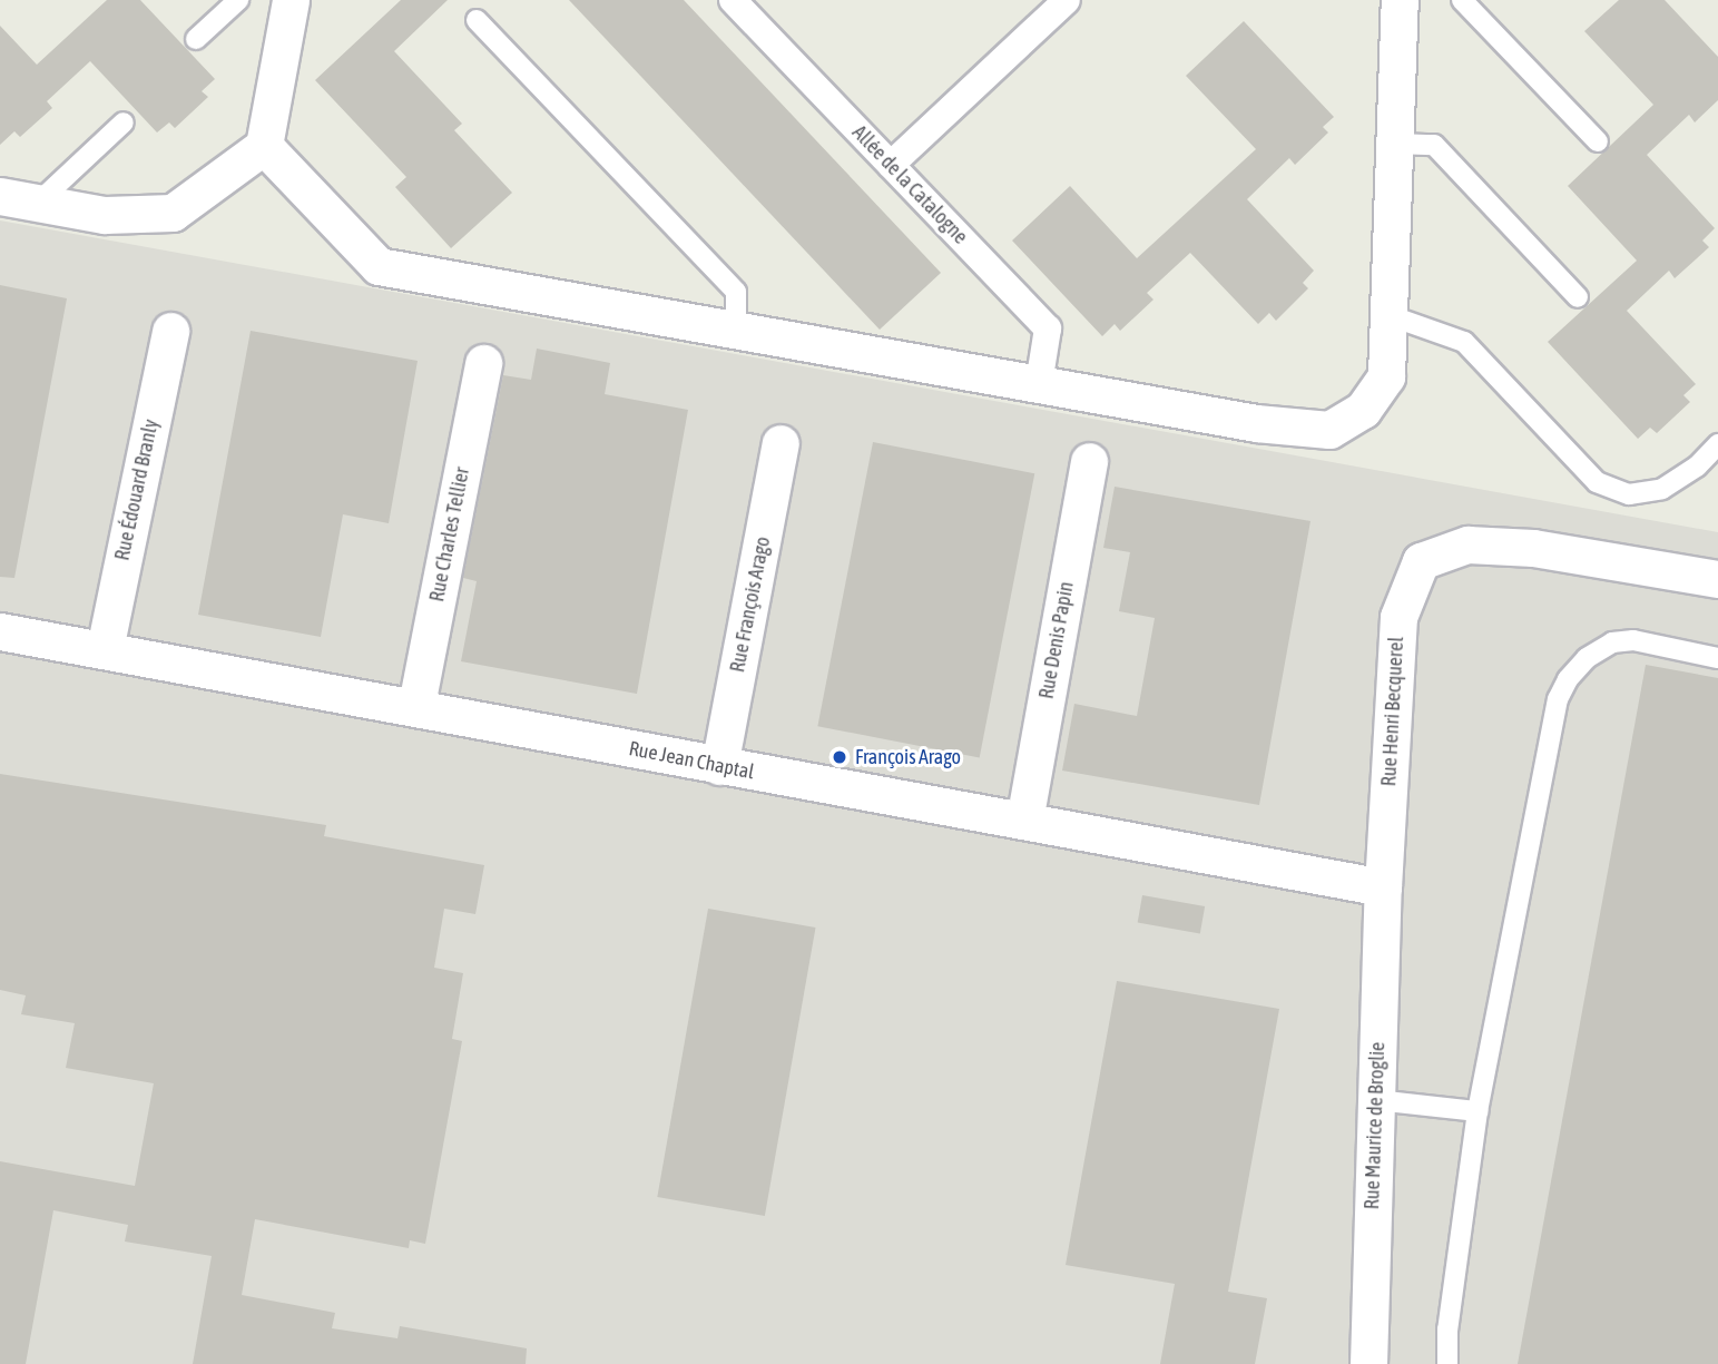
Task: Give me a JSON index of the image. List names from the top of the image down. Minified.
{"streets":{"street":["Allée de la Catalogne","Rue Édouard Branly","Rue Charles Tellier","Rue François Arago","Rue Denis Papin","Rue Henri Becquerel","Rue Jean Chaptal","Rue Maurice de Broglie"]},"crossings":[["Rue Édouard Branly","Rue Jean Chaptal"],["Rue Charles Tellier","Rue Jean Chaptal"],["Rue François Arago","Rue Jean Chaptal"],["Rue Denis Papin","Rue Jean Chaptal"],["Rue Henri Becquerel","Rue Jean Chaptal"],["Rue Henri Becquerel","Rue Maurice de Broglie"],["Rue Jean Chaptal","Rue Maurice de Broglie"]],"places":["François Arago"]}
